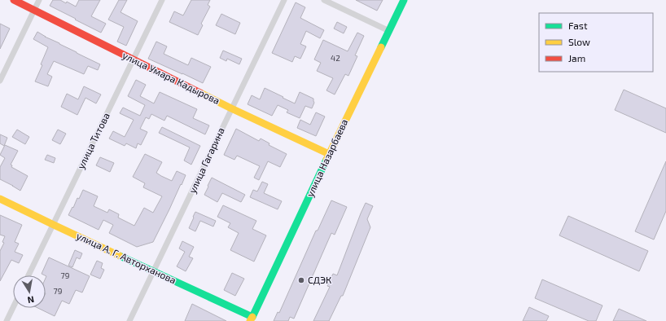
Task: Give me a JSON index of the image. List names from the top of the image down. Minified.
{"streets":{"street":["улица Умара Кадырова","улица Титова","улица Назарбаева","улица Гагарина","улица А. Г. Авторханова"]},"crossings":[["улица Умара Кадырова","улица Титова"],["улица Умара Кадырова","улица Назарбаева"],["улица Умара Кадырова","улица Гагарина"],["улица Титова","улица А. Г. Авторханова"],["улица Назарбаева","улица А. Г. Авторханова"],["улица Гагарина","улица А. Г. Авторханова"]],"places":["СДЭК"],"house_numbers":["42","79","79"],"legend":["Fast","Slow","Jam"],"north":"bottom"}
